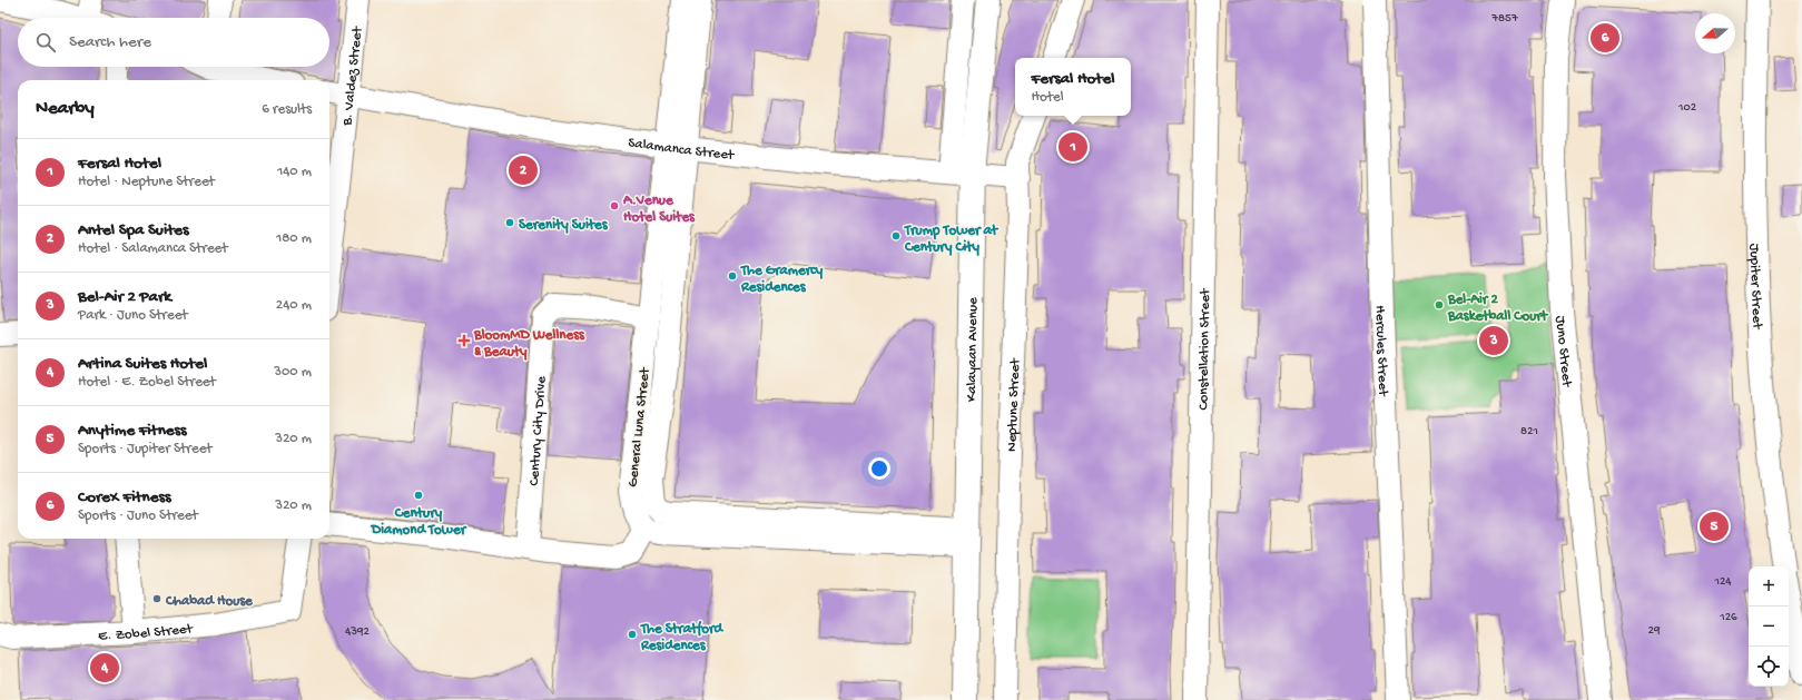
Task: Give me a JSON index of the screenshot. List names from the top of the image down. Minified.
{"streets":{"main road":["Kalayaan Avenue"],"street":["B. Valdez Street","Salamanca Street","Jupiter Street","Constellation Street","Hercules Street","Juno Street","Neptune Street","General Luna Street","Century City Drive","E. Zobel Street"]},"crossings":[["B. Valdez Street","Salamanca Street"],["Salamanca Street","Kalayaan Avenue"],["Salamanca Street","Neptune Street"],["Salamanca Street","General Luna Street"],["Kalayaan Avenue","General Luna Street"],["General Luna Street","Century City Drive"]],"places":{"other":["A.Venue Hotel Suites","Serenity Suites","Trump Tower at Century City","The Gramercy Residences","Bel-Air 2 Basketball Court","Century Diamond Tower","Chabad House","The Stratford Residences"],"health":["BloomMD Wellness & Beauty"]},"house_numbers":["7857","102","821","124","126","29","4392"],"north":"left","page":{"search":"Search here","pins":["6","1","2","3","5","4"],"popup":["Fersal Hotel","Hotel"],"heading":["Nearby","6 results"],"list":[{"mark":"1","name":"Fersal Hotel","note":"Hotel · Neptune Street","value":"140 m"},{"mark":"2","name":"Antel Spa Suites","note":"Hotel · Salamanca Street","value":"180 m"},{"mark":"3","name":"Bel-Air 2 Park","note":"Park · Juno Street","value":"240 m"},{"mark":"4","name":"Artina Suites Hotel","note":"Hotel · E. Zobel Street","value":"300 m"},{"mark":"5","name":"Anytime Fitness","note":"Sports · Jupiter Street","value":"320 m"},{"mark":"6","name":"CoreX Fitness","note":"Sports · Juno Street","value":"320 m"}],"map_buttons":["+","−"]}}
